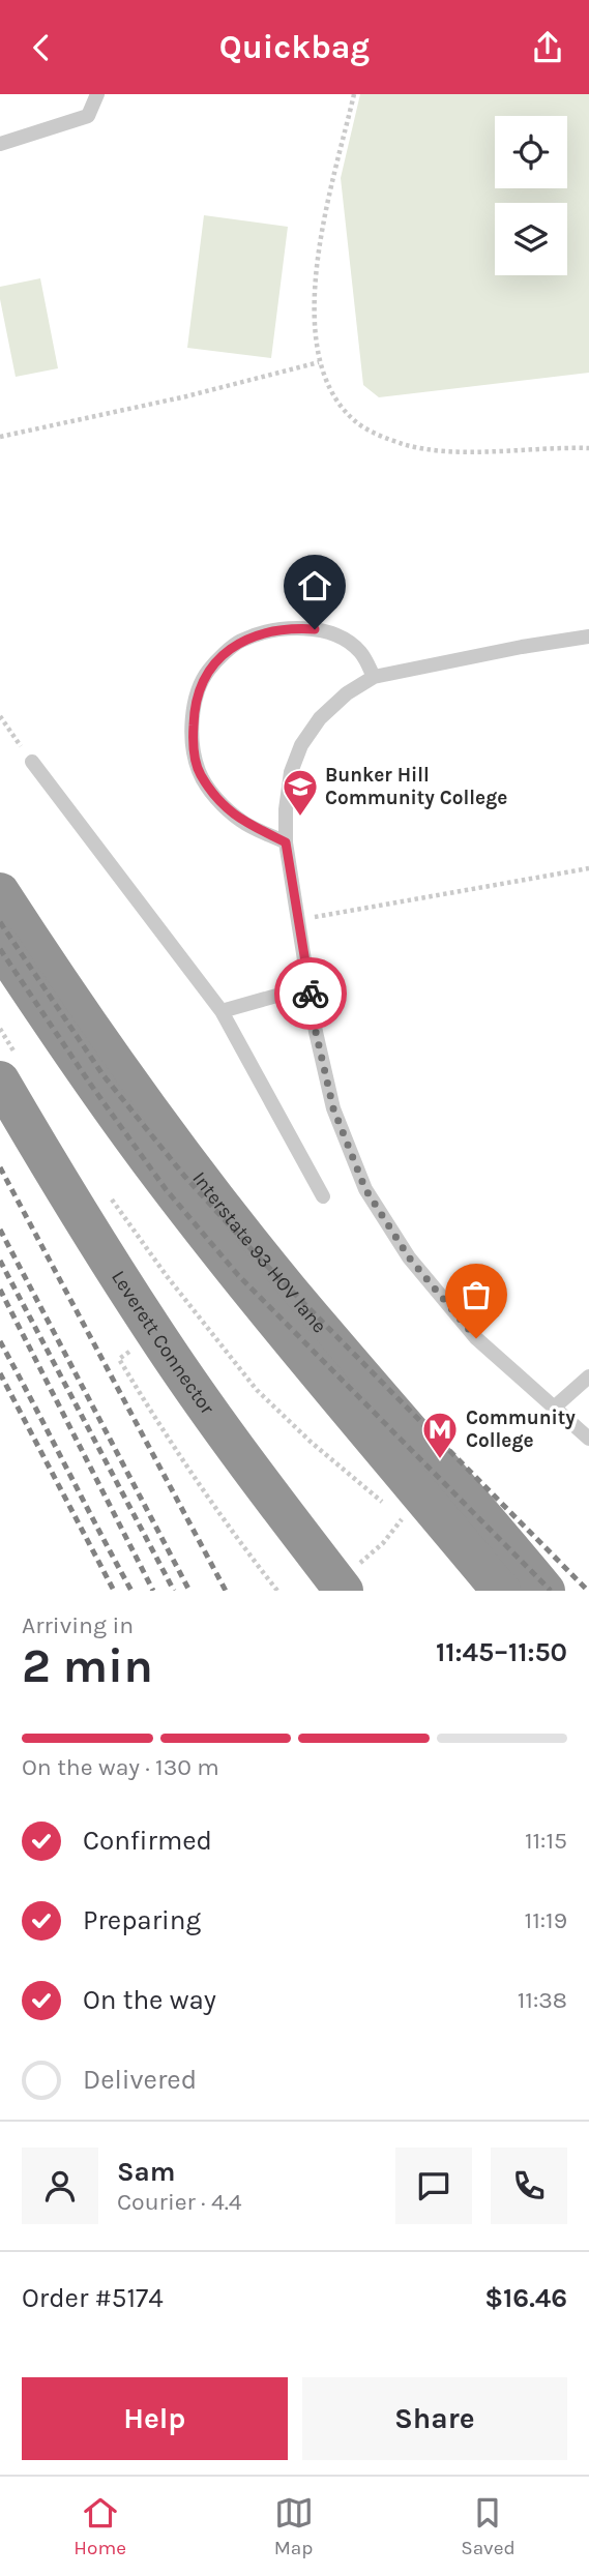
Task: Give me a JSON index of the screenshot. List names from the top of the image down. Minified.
{"streets":{"highway":["Interstate 93 HOV lane","Leverett Connector"]},"places":{"school or university":["Bunker Hill Community College"],"metro station":["Community College"]},"page":{"header":"Quickbag","heading":["2 min","Arriving in","11:45–11:50"],"panel":["Sam","Courier · 4.4","Order #5174","$16.46"],"bar":"On the way · 130 m","list":[["Confirmed","11:15"],["Preparing","11:19"],["On the way","11:38"],"Delivered"],"buttons":["Help","Share"],"tabs":["Home","Map","Saved"]}}
